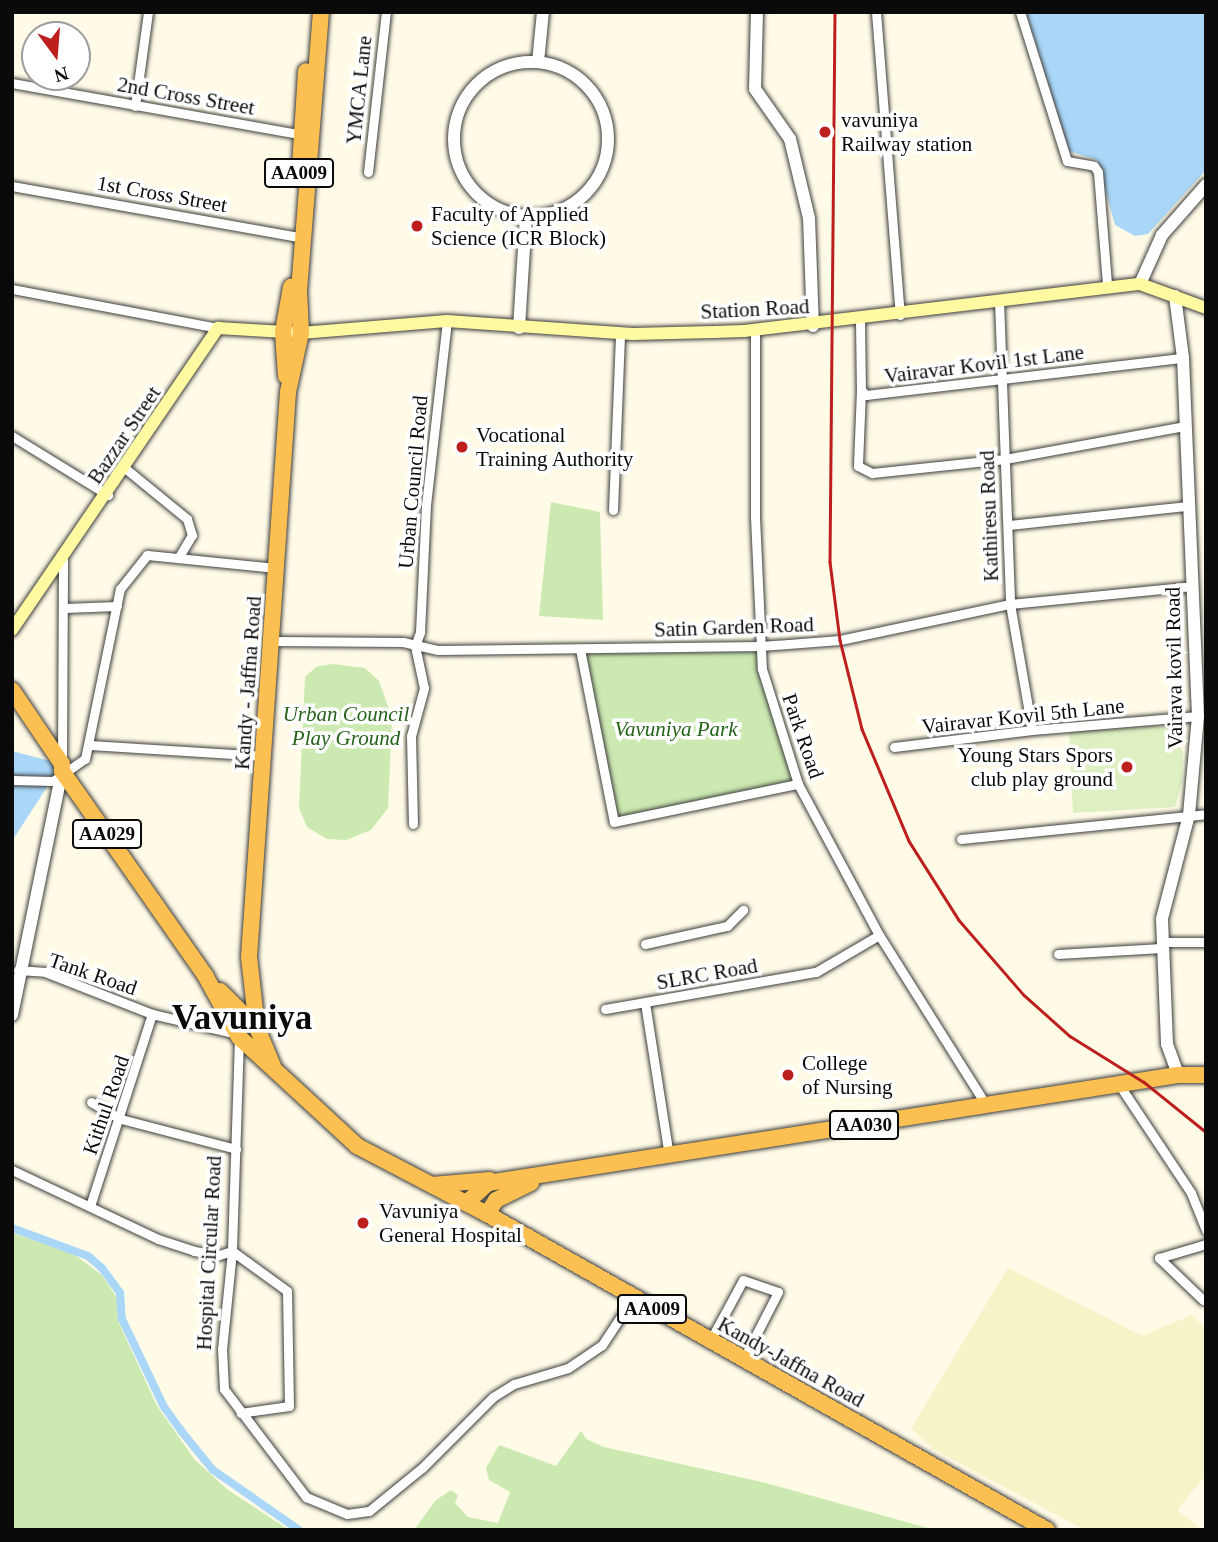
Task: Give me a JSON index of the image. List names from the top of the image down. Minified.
{"streets":{"highway":["AA009","Kandy - Jaffna Road","AA029","AA030","Hospital Circular Road","Kandy-Jaffna Road"],"main road":["Station Road","Bazzar Street"],"street":["YMCA Lane","2nd Cross Street","1st Cross Street","Vairavar Kovil 1st Lane","Urban Council Road","Kathiresu Road","Satin Garden Road","Vairava kovil Road","Vairavar Kovil 5th Lane","Park Road","Tank Road","SLRC Road","Kithul Road"]},"crossings":[["2nd Cross Street","Kandy - Jaffna Road"],["1st Cross Street","Kandy - Jaffna Road"],["Station Road","Vairavar Kovil 1st Lane"],["Station Road","Urban Council Road"],["Station Road","Kathiresu Road"],["Station Road","Vairava kovil Road"],["Station Road","Kandy - Jaffna Road"],["Station Road","Park Road"],["Vairavar Kovil 1st Lane","Kathiresu Road"],["Vairavar Kovil 1st Lane","Vairava kovil Road"],["Urban Council Road","Satin Garden Road"],["Kathiresu Road","Satin Garden Road"],["Kathiresu Road","Vairavar Kovil 5th Lane"],["Satin Garden Road","Vairava kovil Road"],["Satin Garden Road","Kandy - Jaffna Road"],["Satin Garden Road","Park Road"],["Vairava kovil Road","Vairavar Kovil 5th Lane"],["Vairava kovil Road","AA030"],["Kandy - Jaffna Road","AA029"],["Kandy - Jaffna Road","Tank Road"],["Kandy - Jaffna Road","Hospital Circular Road"],["Kandy - Jaffna Road","Kandy-Jaffna Road"],["Park Road","SLRC Road"],["Park Road","AA030"],["AA029","Tank Road"],["AA029","Hospital Circular Road"],["AA029","Kandy-Jaffna Road"],["Tank Road","Kithul Road"],["Tank Road","Hospital Circular Road"],["Tank Road","Kandy-Jaffna Road"],["SLRC Road","AA030"],["AA030","Kandy-Jaffna Road"],["Hospital Circular Road","Kandy-Jaffna Road"]],"districts":["Vavuniya"],"parks":["Urban Council Play Ground","Vavuniya Park"],"places":["vavuniya Railway station","Faculty of Applied Science (ICR Block)","Vocational Training Authority","Young Stars Spors club play ground","College of Nursing","Vavuniya General Hospital"],"north":"bottom"}
